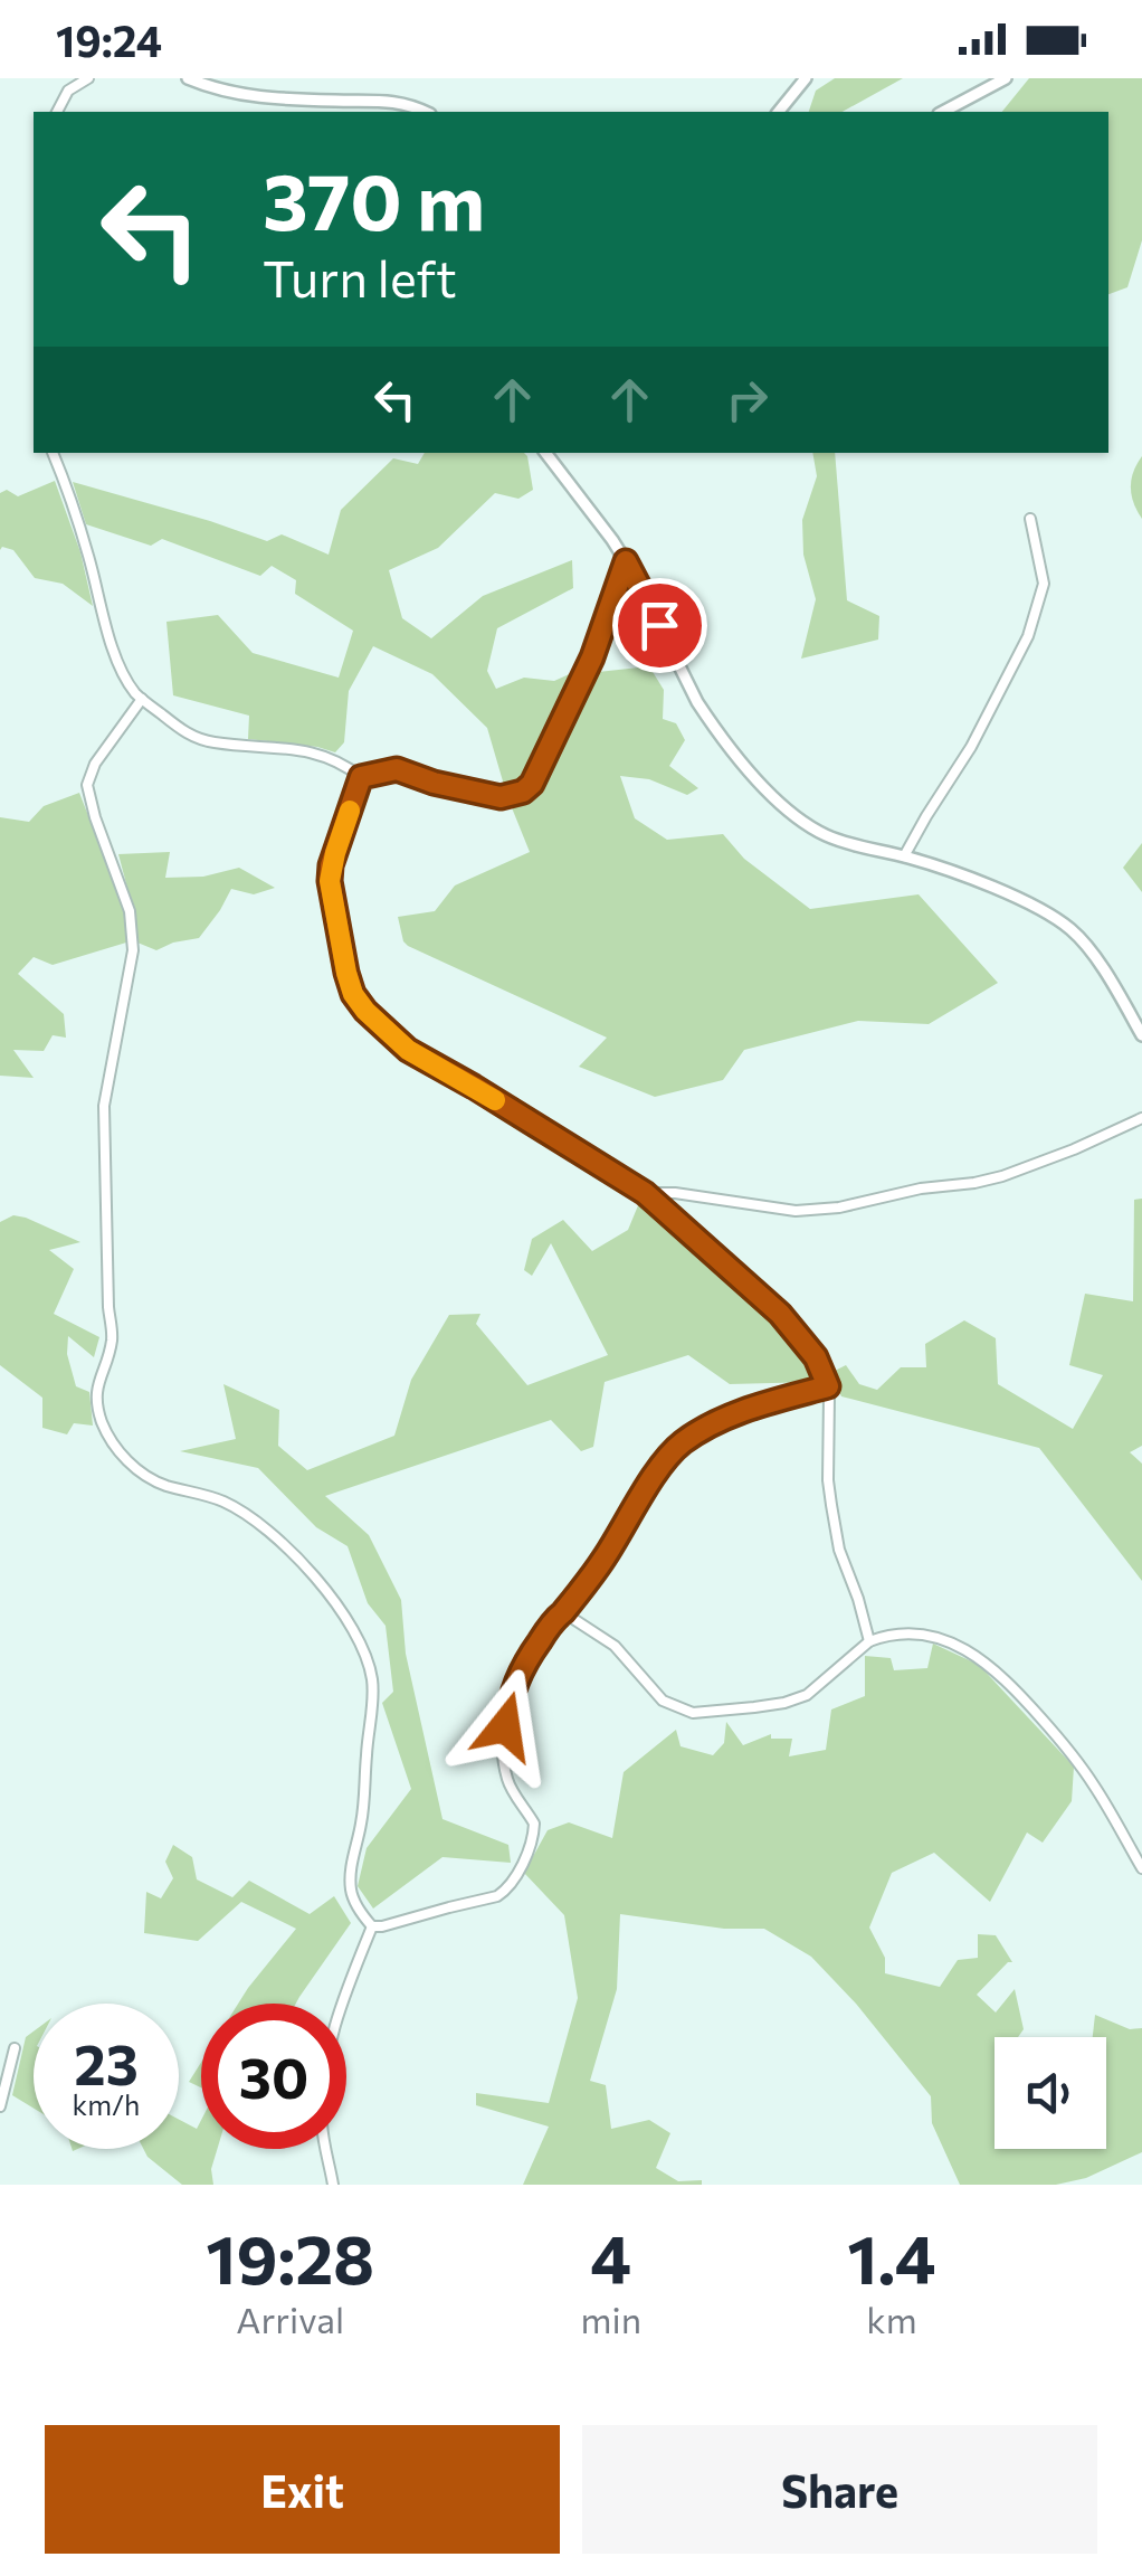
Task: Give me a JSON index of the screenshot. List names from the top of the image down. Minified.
{"page":{"status":"19:24","turn":["370 m","Turn left"],"speed":"23 km/h","limit":"30","eta":["19:28","Arrival","4","min","1.4","km"],"buttons":["Exit","Share"]}}
